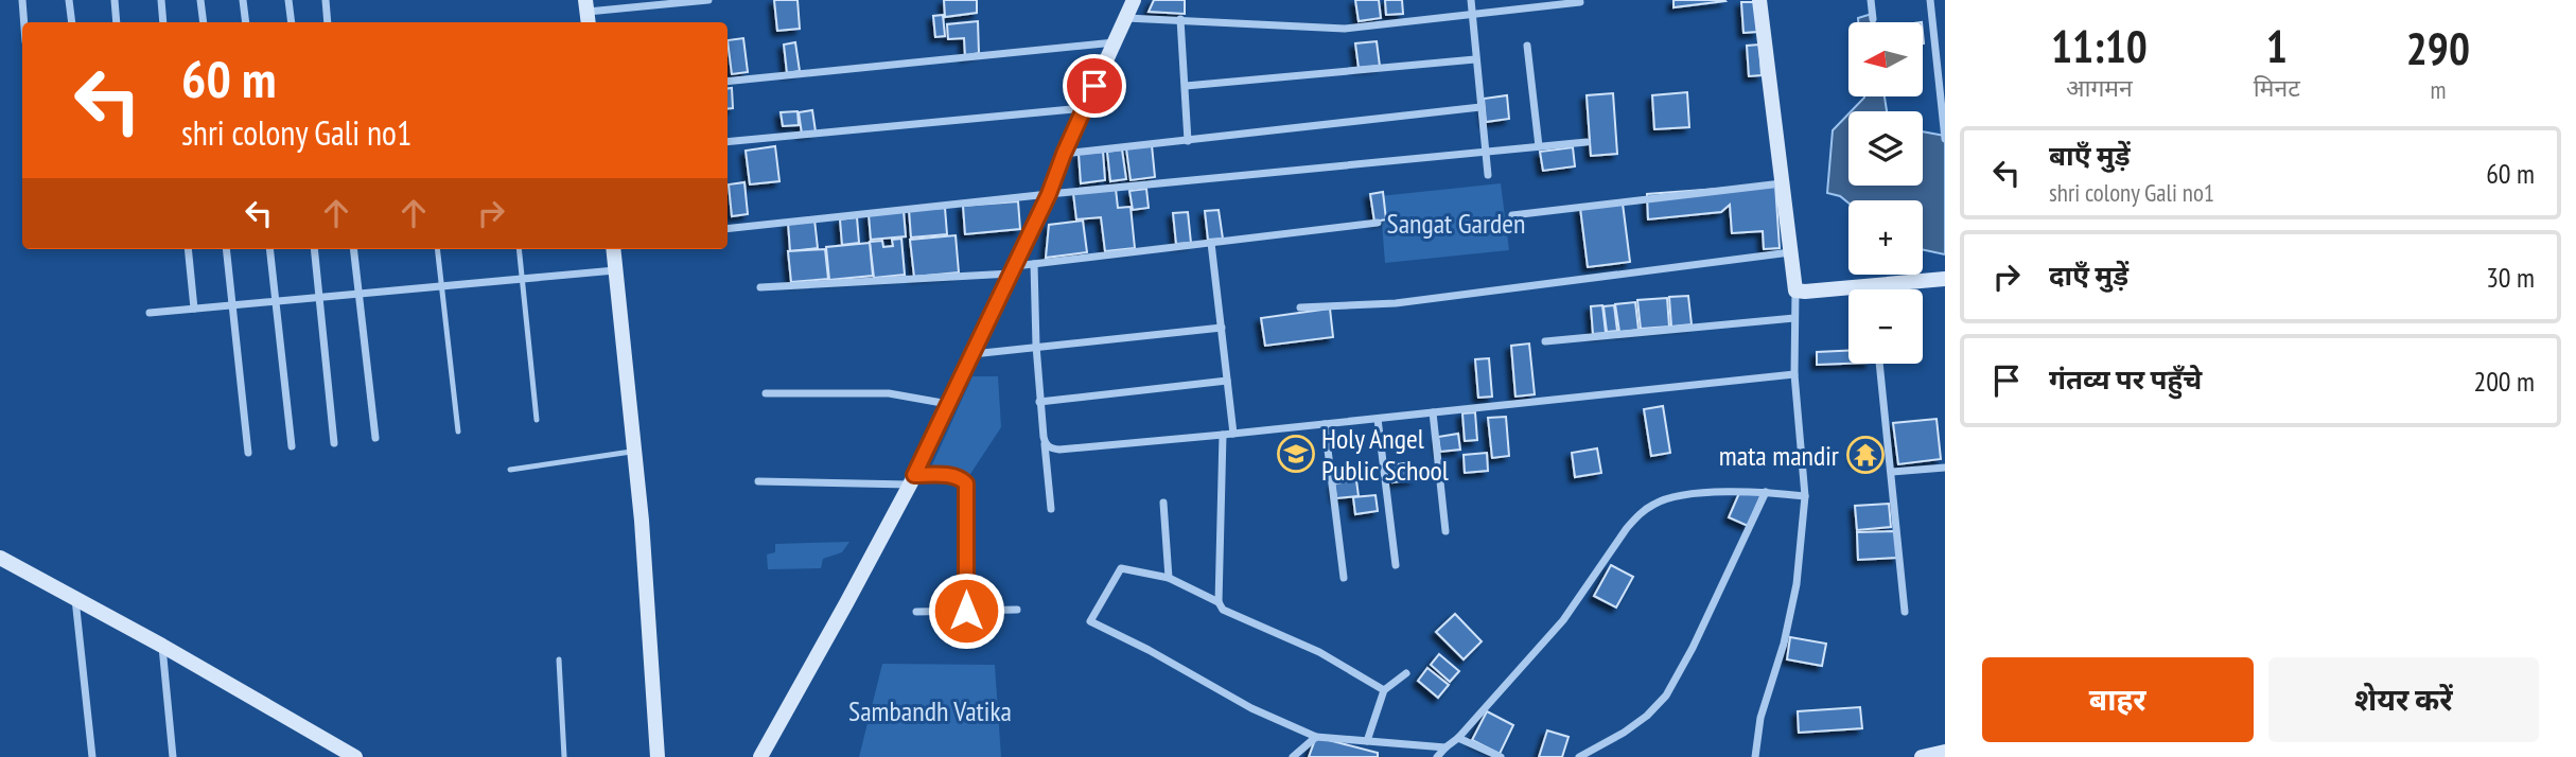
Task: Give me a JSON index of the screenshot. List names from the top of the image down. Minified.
{"parks":["Sangat Garden","Sambandh Vatika"],"places":{"school or university":["Holy Angel Public School"],"temple":["mata mandir"]},"north":"left","page":{"eta":["11:10","आगमन","1","मिनट","290","m"],"map_buttons":["+","−"],"turn":["60 m","shri colony Gali no1"],"list":[{"name":"बाएँ मुड़ें","note":"shri colony Gali no1","value":"60 m"},{"name":"दाएँ मुड़ें","value":"30 m"},{"name":"गंतव्य पर पहुँचे","value":"200 m"}],"buttons":["बाहर","शेयर करें"]}}
